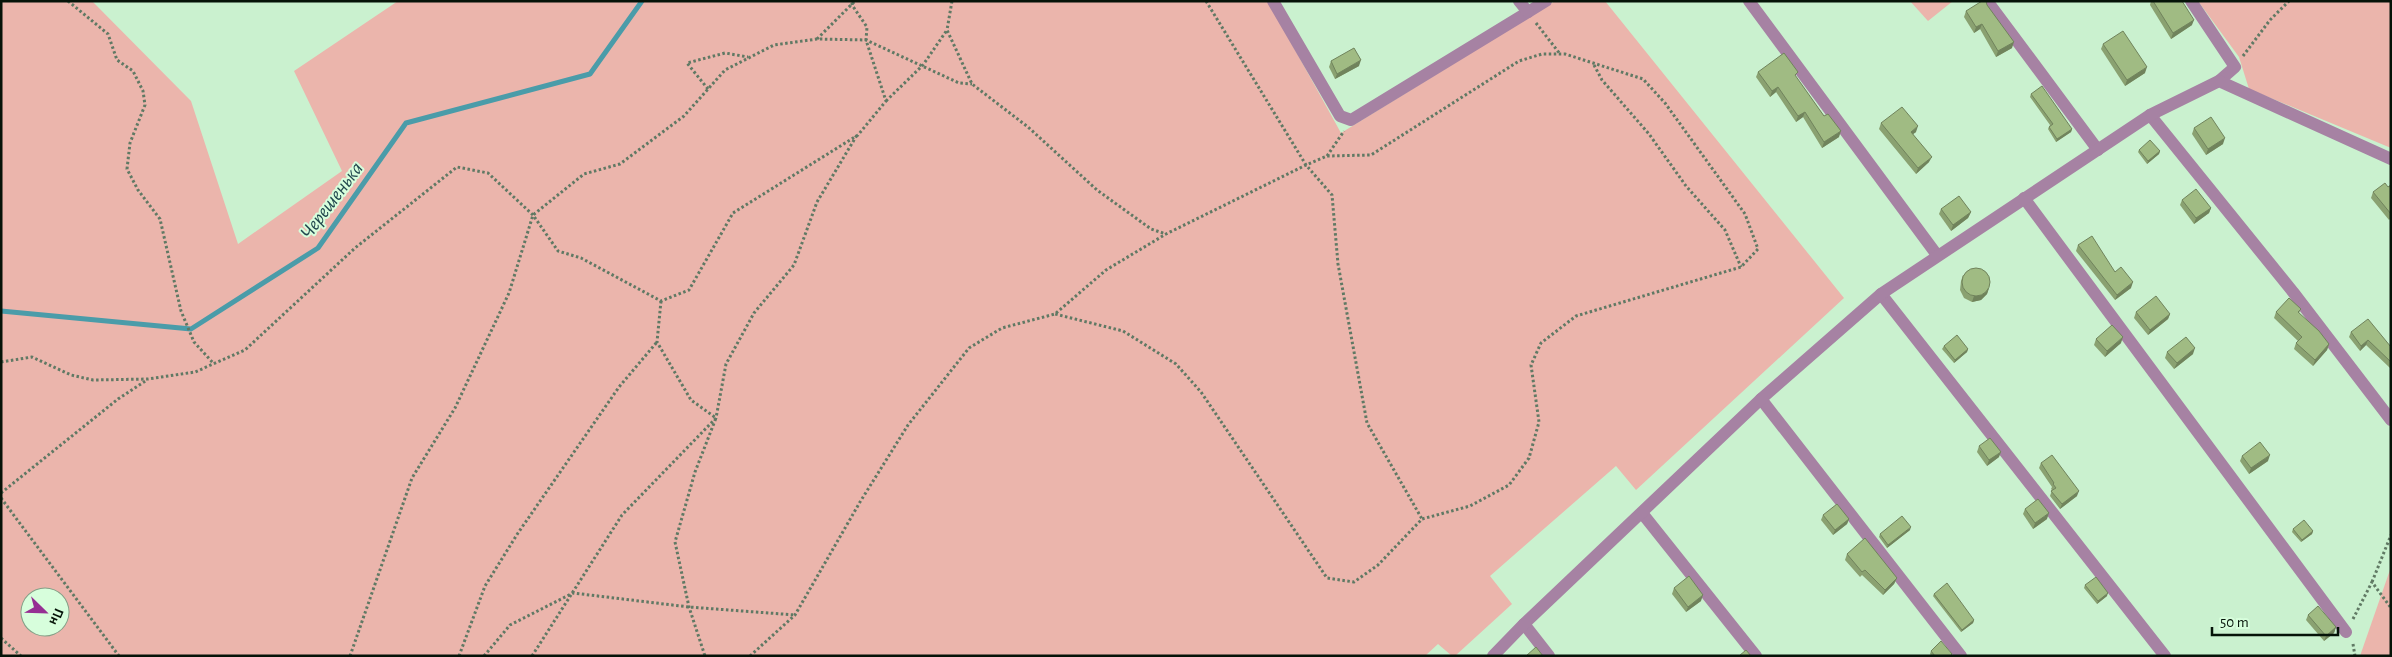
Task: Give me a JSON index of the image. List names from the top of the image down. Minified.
{"water":["Черешенька"],"scale_bar":"50 m","north":"bottom right"}
